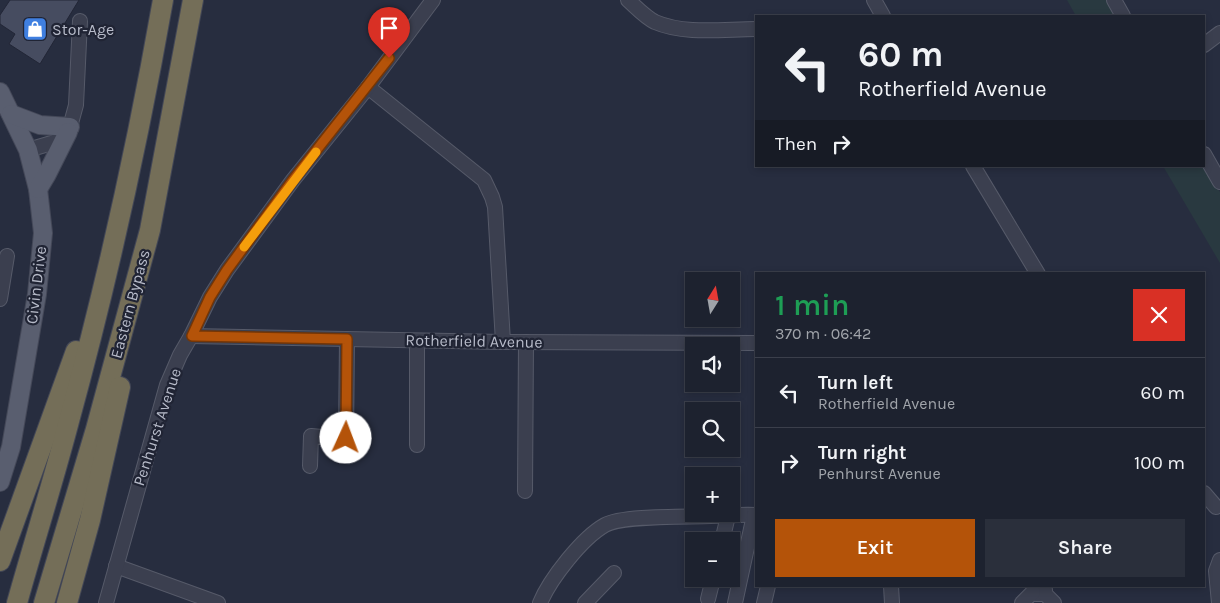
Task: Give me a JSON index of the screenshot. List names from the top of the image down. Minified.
{"streets":{"highway":["Eastern Bypass"],"main road":["Civin Drive"],"street":["Rotherfield Avenue","Penhurst Avenue"]},"crossings":[["Rotherfield Avenue","Penhurst Avenue"]],"places":{"shop":["Stor-Age"]},"north":"top","page":{"turn":["60 m","Rotherfield Avenue"],"then":"Then","map_buttons":["+","−"],"heading":["1 min","370 m · 06:42"],"list":[{"name":"Turn left","note":"Rotherfield Avenue","value":"60 m"},{"name":"Turn right","note":"Penhurst Avenue","value":"100 m"}],"buttons":["Exit","Share"]}}
